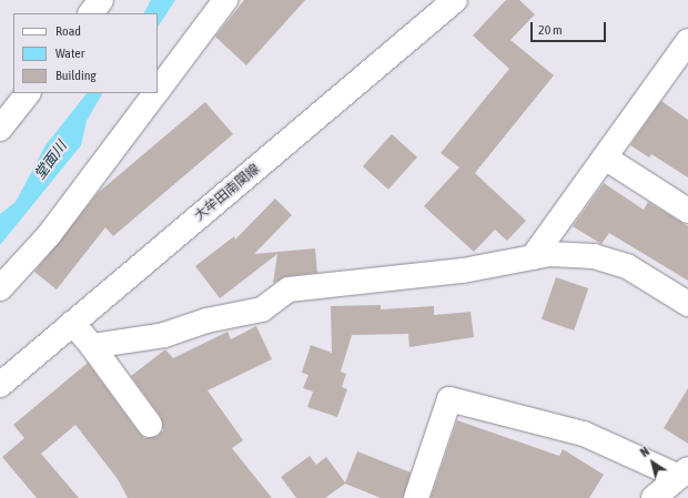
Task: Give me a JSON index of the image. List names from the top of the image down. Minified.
{"streets":{"street":["大牟田南関線"]},"water":["堂面川"],"legend":["Road","Water","Building"],"scale_bar":"20 m","north":"top left"}
